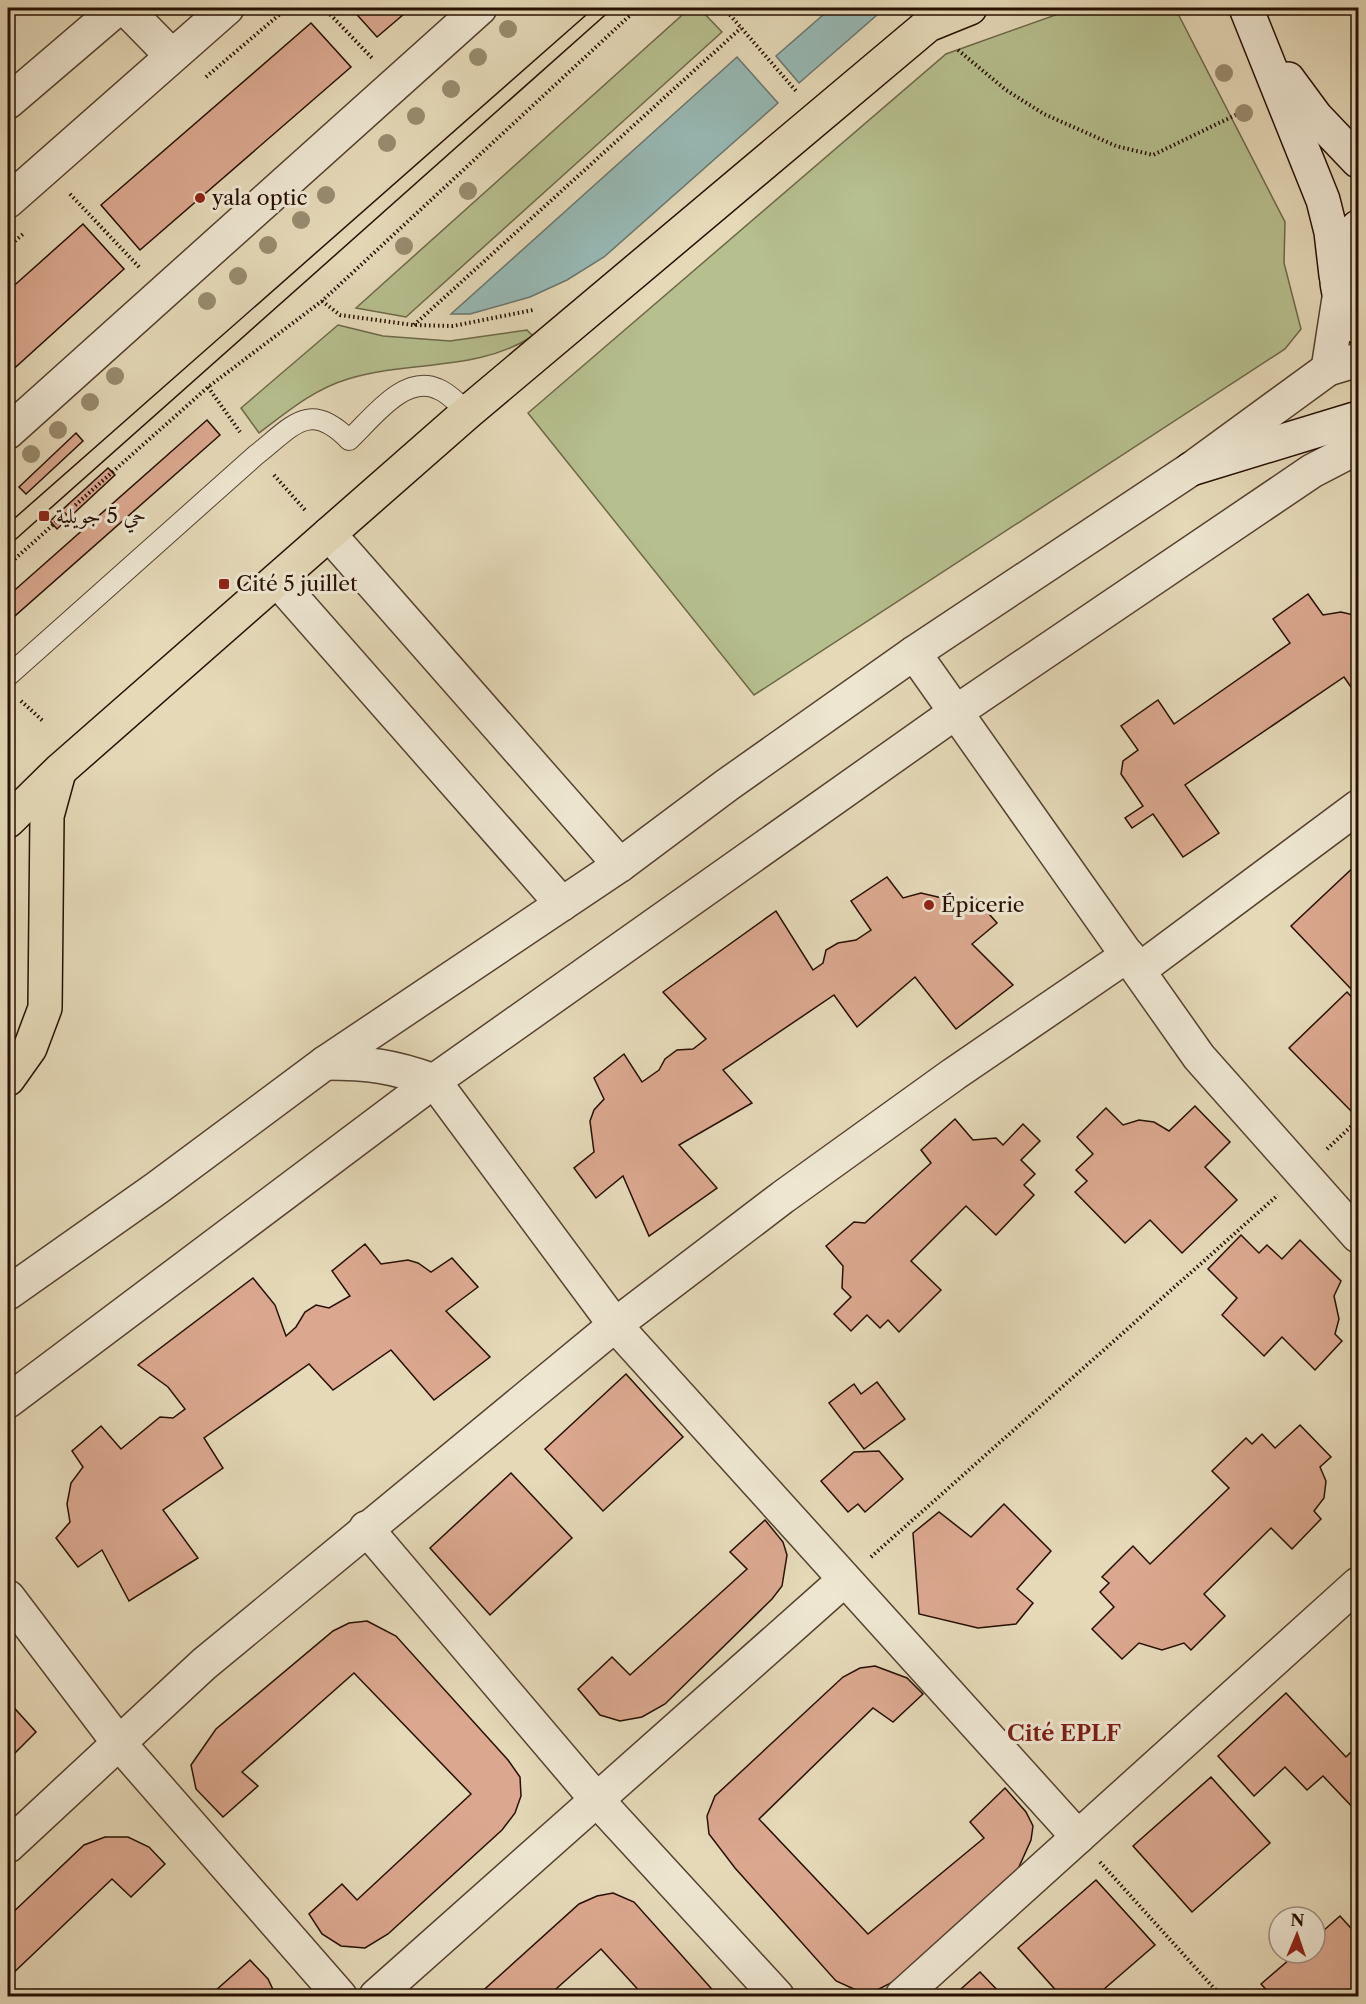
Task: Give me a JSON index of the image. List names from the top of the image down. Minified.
{"districts":["Cité EPLF"],"places":{"other":["yala optic","Épicerie"],"transit":["حي 5 جويلية","Cité 5 juillet"]},"north":"top"}
